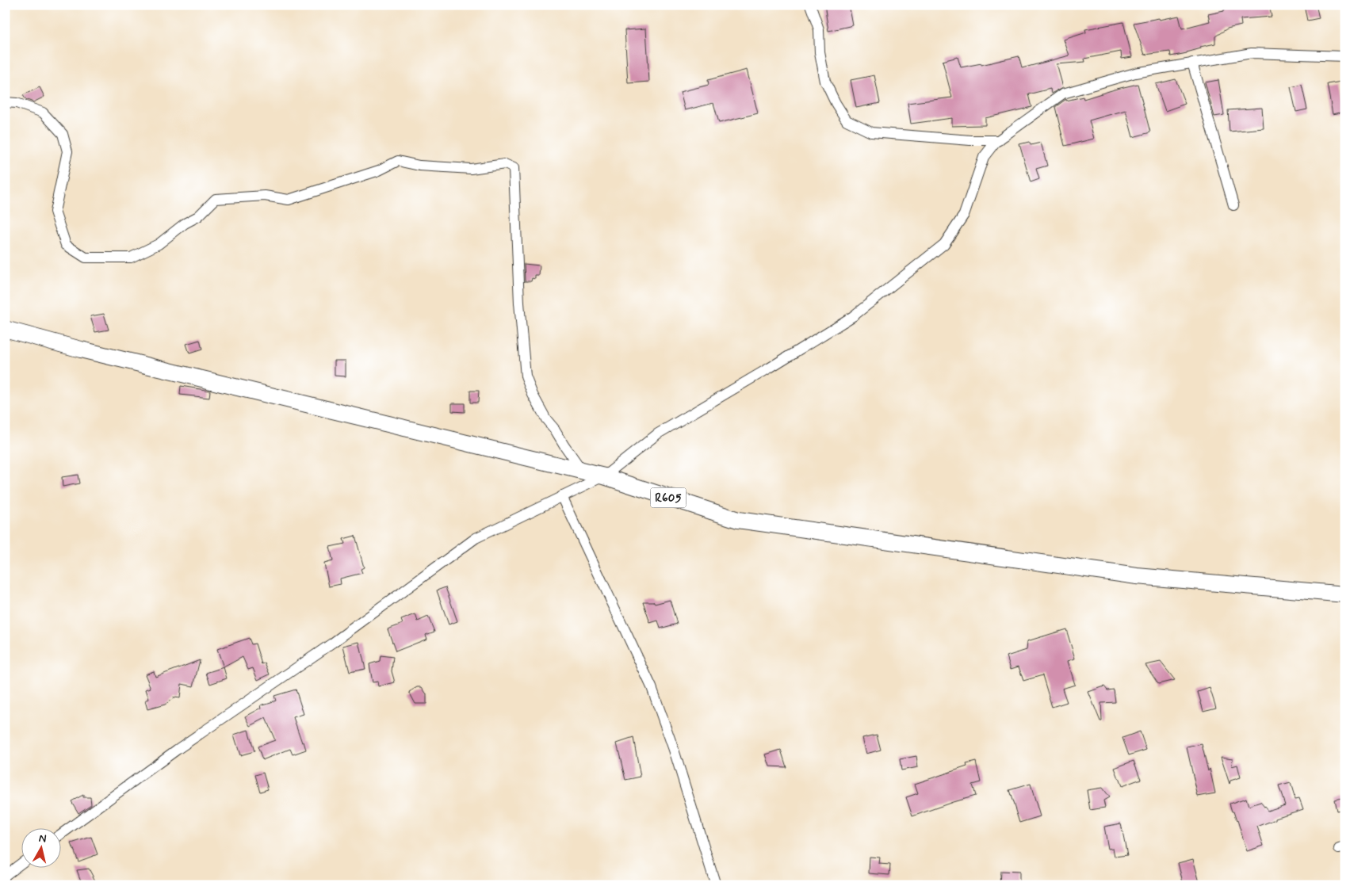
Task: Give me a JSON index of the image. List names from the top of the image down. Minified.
{"streets":{"main road":["R605"]},"north":"top"}
